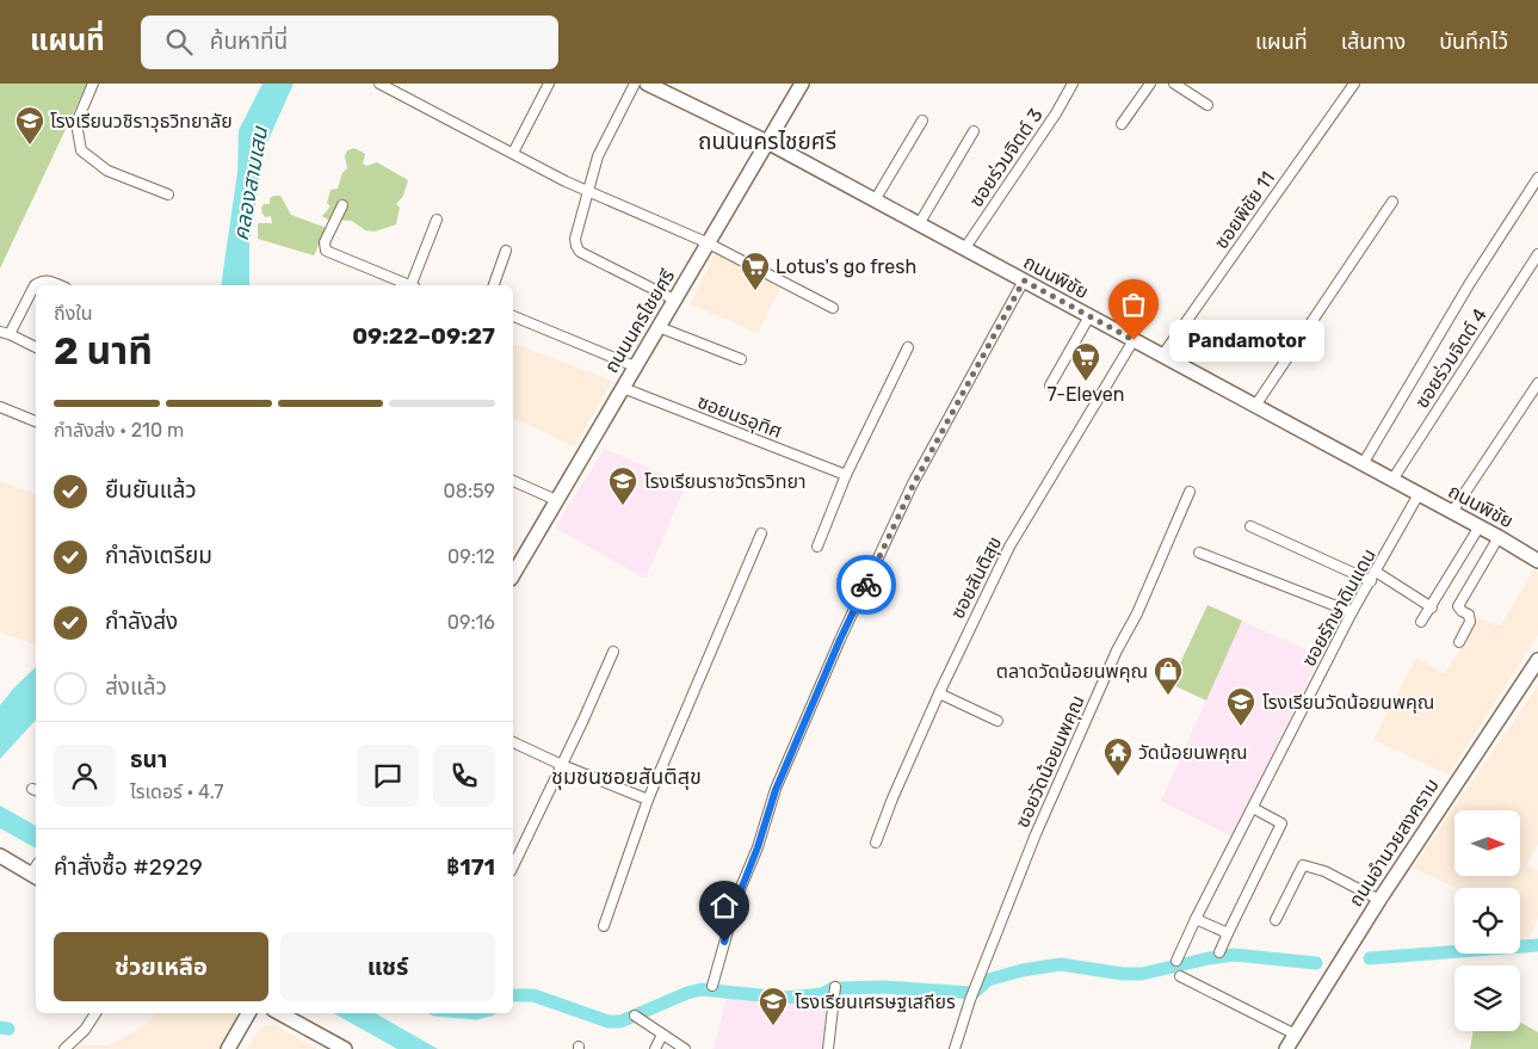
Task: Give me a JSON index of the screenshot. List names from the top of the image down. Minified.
{"streets":{"street":["ซอยร่วมจิตต์ 3","ซอยพิชัย 11","ถนนพิชัย","ถนนนครไชยศรี","ซอยร่วมจิตต์ 4","ซอยนรอุทิศ","ซอยสันติสุข","ซอยรักษาดินแดน","ซอยวัดน้อยนพคุณ","ถนนอำนวยสงคราม"]},"crossings":[["ซอยร่วมจิตต์ 3","ถนนพิชัย"],["ซอยพิชัย 11","ถนนพิชัย"],["ถนนพิชัย","ถนนนครไชยศรี"],["ถนนพิชัย","ซอยร่วมจิตต์ 4"],["ถนนพิชัย","ซอยสันติสุข"],["ถนนพิชัย","ซอยรักษาดินแดน"],["ถนนนครไชยศรี","ซอยนรอุทิศ"]],"districts":["ถนนนครไชยศรี","ชุมชนซอยสันติสุข"],"water":["คลองสามเสน"],"places":{"school or university":["โรงเรียนวชิราวุธวิทยาลัย","โรงเรียนราชวัตรวิทยา","โรงเรียนวัดน้อยนพคุณ","โรงเรียนเศรษฐเสถียร"],"supermarket":["Lotus's go fresh","7-Eleven"],"other":["Pandamotor"],"shop":["ตลาดวัดน้อยนพคุณ"],"temple":["วัดน้อยนพคุณ"]},"north":"right","page":{"header":"แผนที่","search":"ค้นหาที่นี่","nav":["แผนที่","เส้นทาง","บันทึกไว้"],"heading":["2 นาที","ถึงใน","09:22–09:27"],"panel":["ธนา","ไรเดอร์ · 4.7","คำสั่งซื้อ #2929","฿171"],"bubble":"Pandamotor","bar":"กำลังส่ง · 210 m","list":[["ยืนยันแล้ว","08:59"],["กำลังเตรียม","09:12"],["กำลังส่ง","09:16"],"ส่งแล้ว"],"buttons":["ช่วยเหลือ","แชร์"]}}
